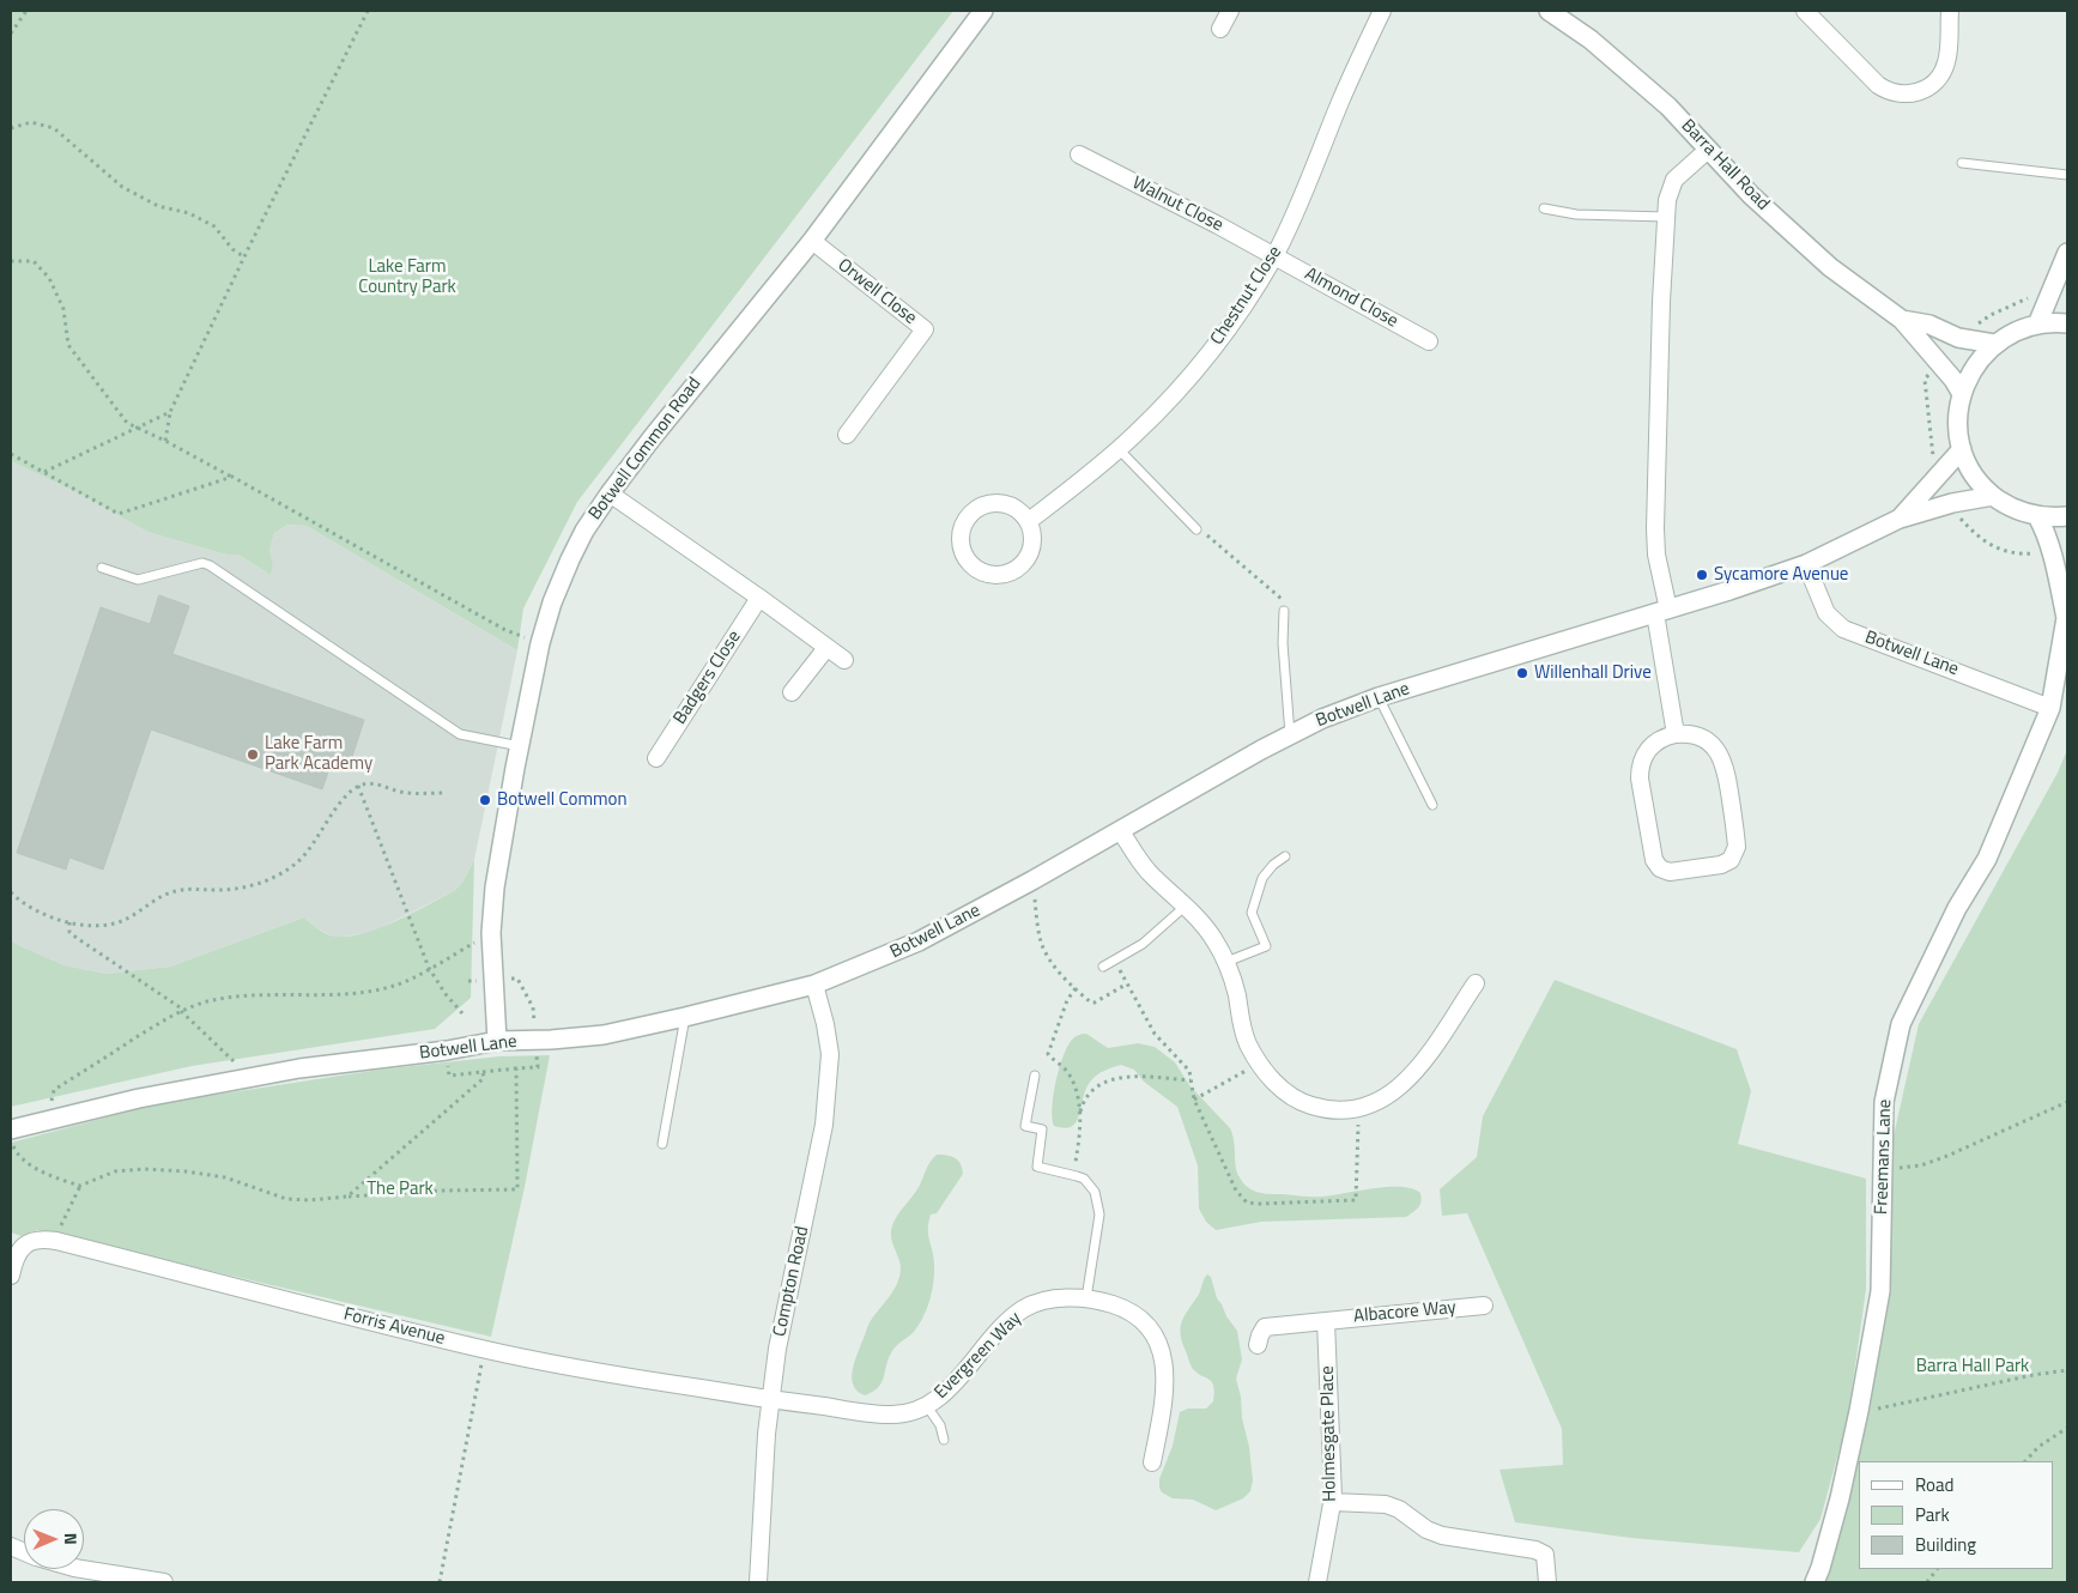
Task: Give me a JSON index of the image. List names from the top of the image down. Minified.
{"streets":{"street":["Barra Hall Road","Walnut Close","Orwell Close","Chestnut Close","Almond Close","Botwell Common Road","Botwell Lane","Badgers Close","Freemans Lane","Compton Road","Albacore Way","Forris Avenue","Evergreen Way","Holmesgate Place"]},"crossings":[["Walnut Close","Chestnut Close"],["Walnut Close","Almond Close"],["Orwell Close","Botwell Common Road"],["Chestnut Close","Almond Close"],["Botwell Common Road","Botwell Lane"],["Botwell Lane","Freemans Lane"],["Botwell Lane","Compton Road"],["Compton Road","Forris Avenue"],["Compton Road","Evergreen Way"],["Albacore Way","Holmesgate Place"],["Forris Avenue","Evergreen Way"]],"parks":["Lake Farm Country Park","The Park","Barra Hall Park"],"places":["Sycamore Avenue","Willenhall Drive","Lake Farm Park Academy","Botwell Common"],"legend":["Road","Park","Building"],"north":"right"}
